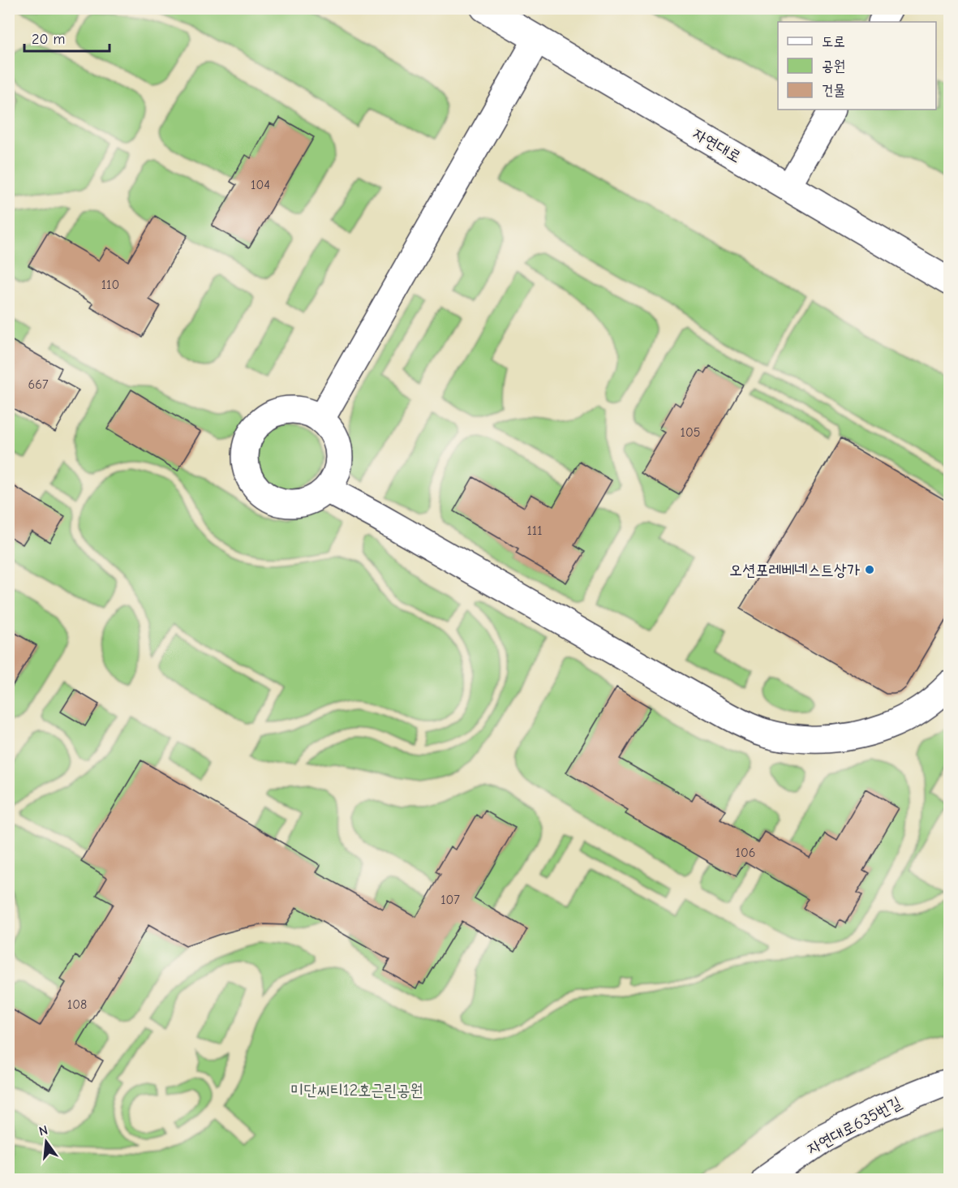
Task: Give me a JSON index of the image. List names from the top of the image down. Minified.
{"streets":{"main road":["자연대로","자연대로635번길"]},"parks":["미단씨티12호근린공원"],"places":["오션포레베네스트상가"],"house_numbers":["104","110","667","105","111","106","107","108"],"legend":["도로","공원","건물"],"scale_bar":"20 m","north":"top"}
